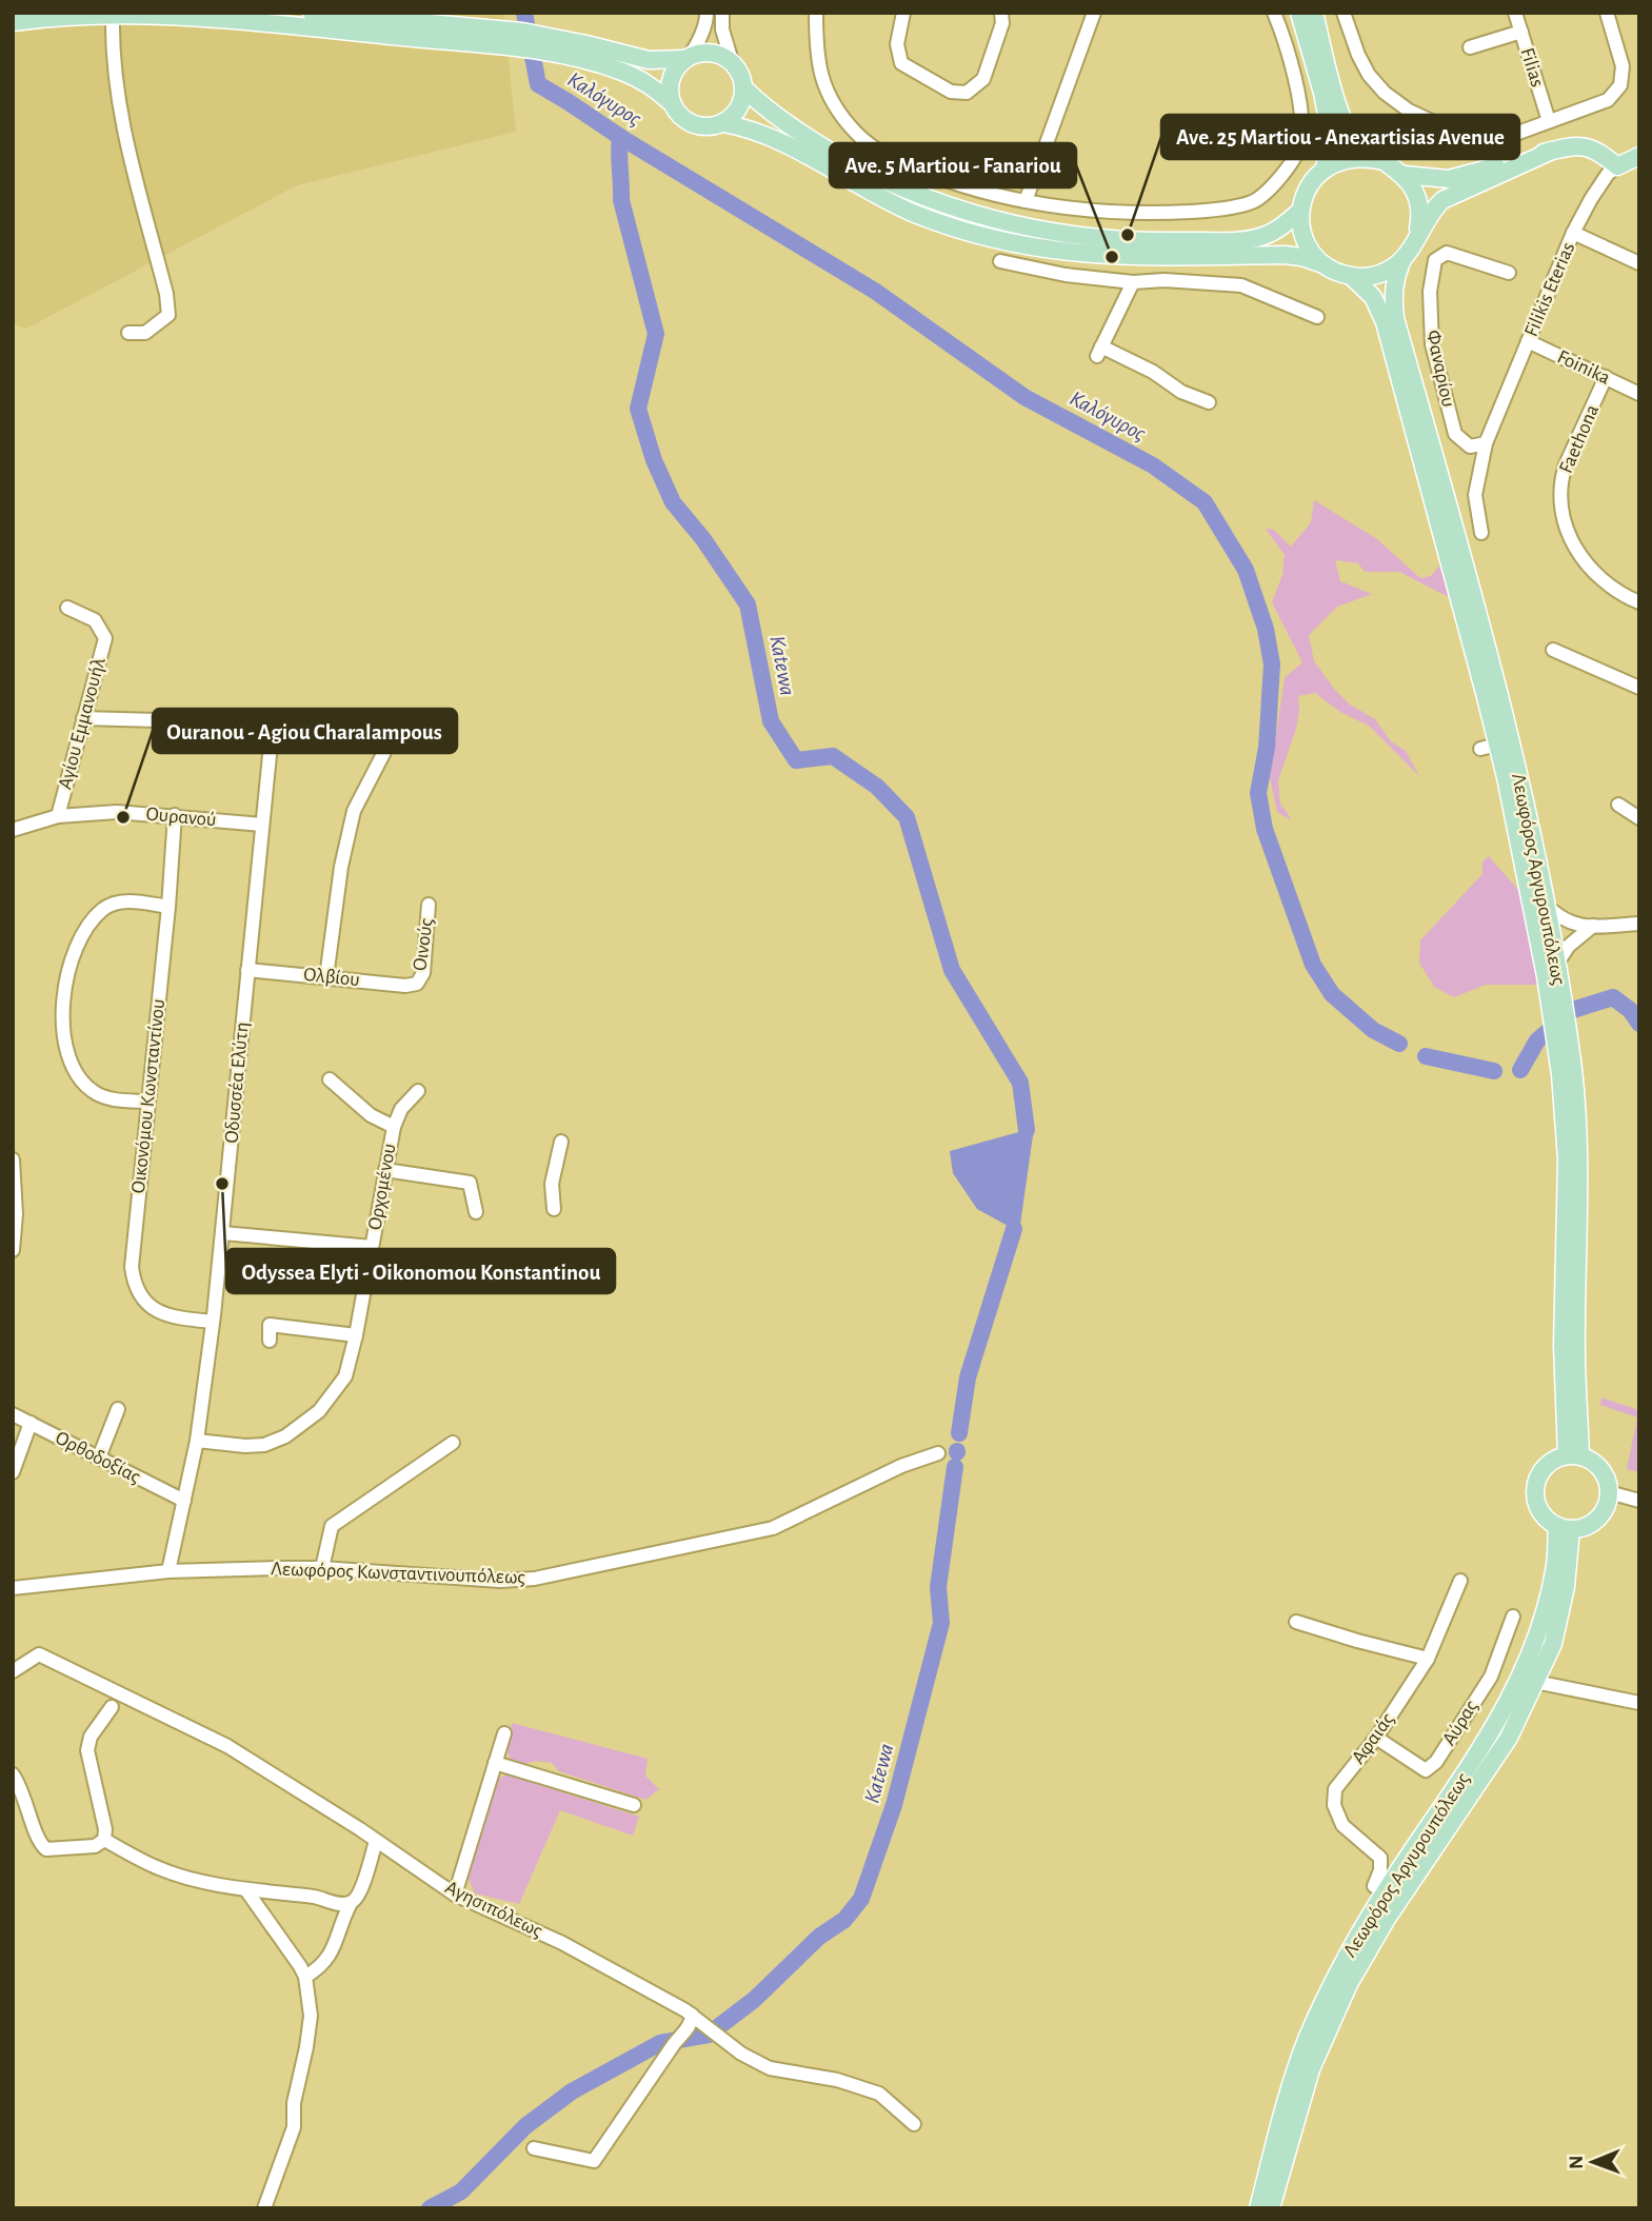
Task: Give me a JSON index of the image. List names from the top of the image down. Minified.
{"streets":{"main road":["Filikis Eterias","Λεωφόρος Αργυρουπόλεως"],"street":["Filias","Foinika","Φαναρίου","Faethona","Αγίου Εμμανουήλ","Ουρανού","Οινούς","Ολβίου","Οδυσσέα Ελύτη","Οικονόμου Κωνσταντίνου","Ορχομένου","Ορθοδοξίας","Λεωφόρος Κωνσταντινουπόλεως","Αύρας","Αφαιάς","Αγησιπόλεως"]},"crossings":[["Filikis Eterias","Foinika"],["Filikis Eterias","Φαναρίου"],["Foinika","Faethona"],["Αγίου Εμμανουήλ","Ουρανού"],["Αγίου Εμμανουήλ","Οδυσσέα Ελύτη"],["Ουρανού","Οδυσσέα Ελύτη"],["Ουρανού","Οικονόμου Κωνσταντίνου"],["Οινούς","Ολβίου"],["Ολβίου","Οδυσσέα Ελύτη"],["Οδυσσέα Ελύτη","Οικονόμου Κωνσταντίνου"],["Οδυσσέα Ελύτη","Ορχομένου"],["Οδυσσέα Ελύτη","Ορθοδοξίας"],["Οδυσσέα Ελύτη","Λεωφόρος Κωνσταντινουπόλεως"],["Αύρας","Αφαιάς"]],"water":["Καλόγυρος","Katewa"],"places":["Ave. 25 Martiou - Anexartisias Avenue","Ave. 5 Martiou - Fanariou","Ouranou - Agiou Charalampous","Odyssea Elyti - Oikonomou Konstantinou"],"north":"left"}
